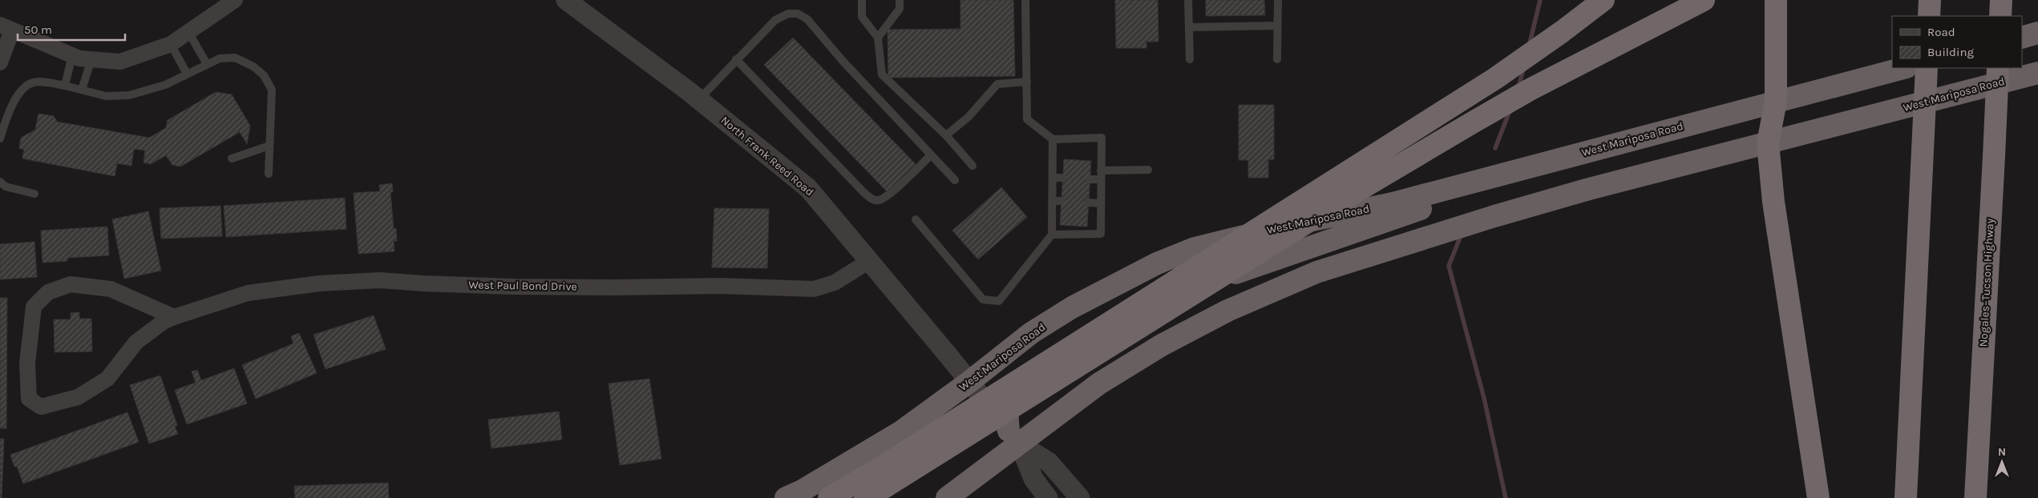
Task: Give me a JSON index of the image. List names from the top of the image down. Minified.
{"streets":{"highway":["West Mariposa Road","Nogales–Tucson Highway"],"street":["North Frank Reed Road","West Paul Bond Drive"]},"crossings":[["West Mariposa Road","North Frank Reed Road"],["North Frank Reed Road","West Paul Bond Drive"]],"legend":["Road","Building"],"scale_bar":"50 m","north":"top"}
